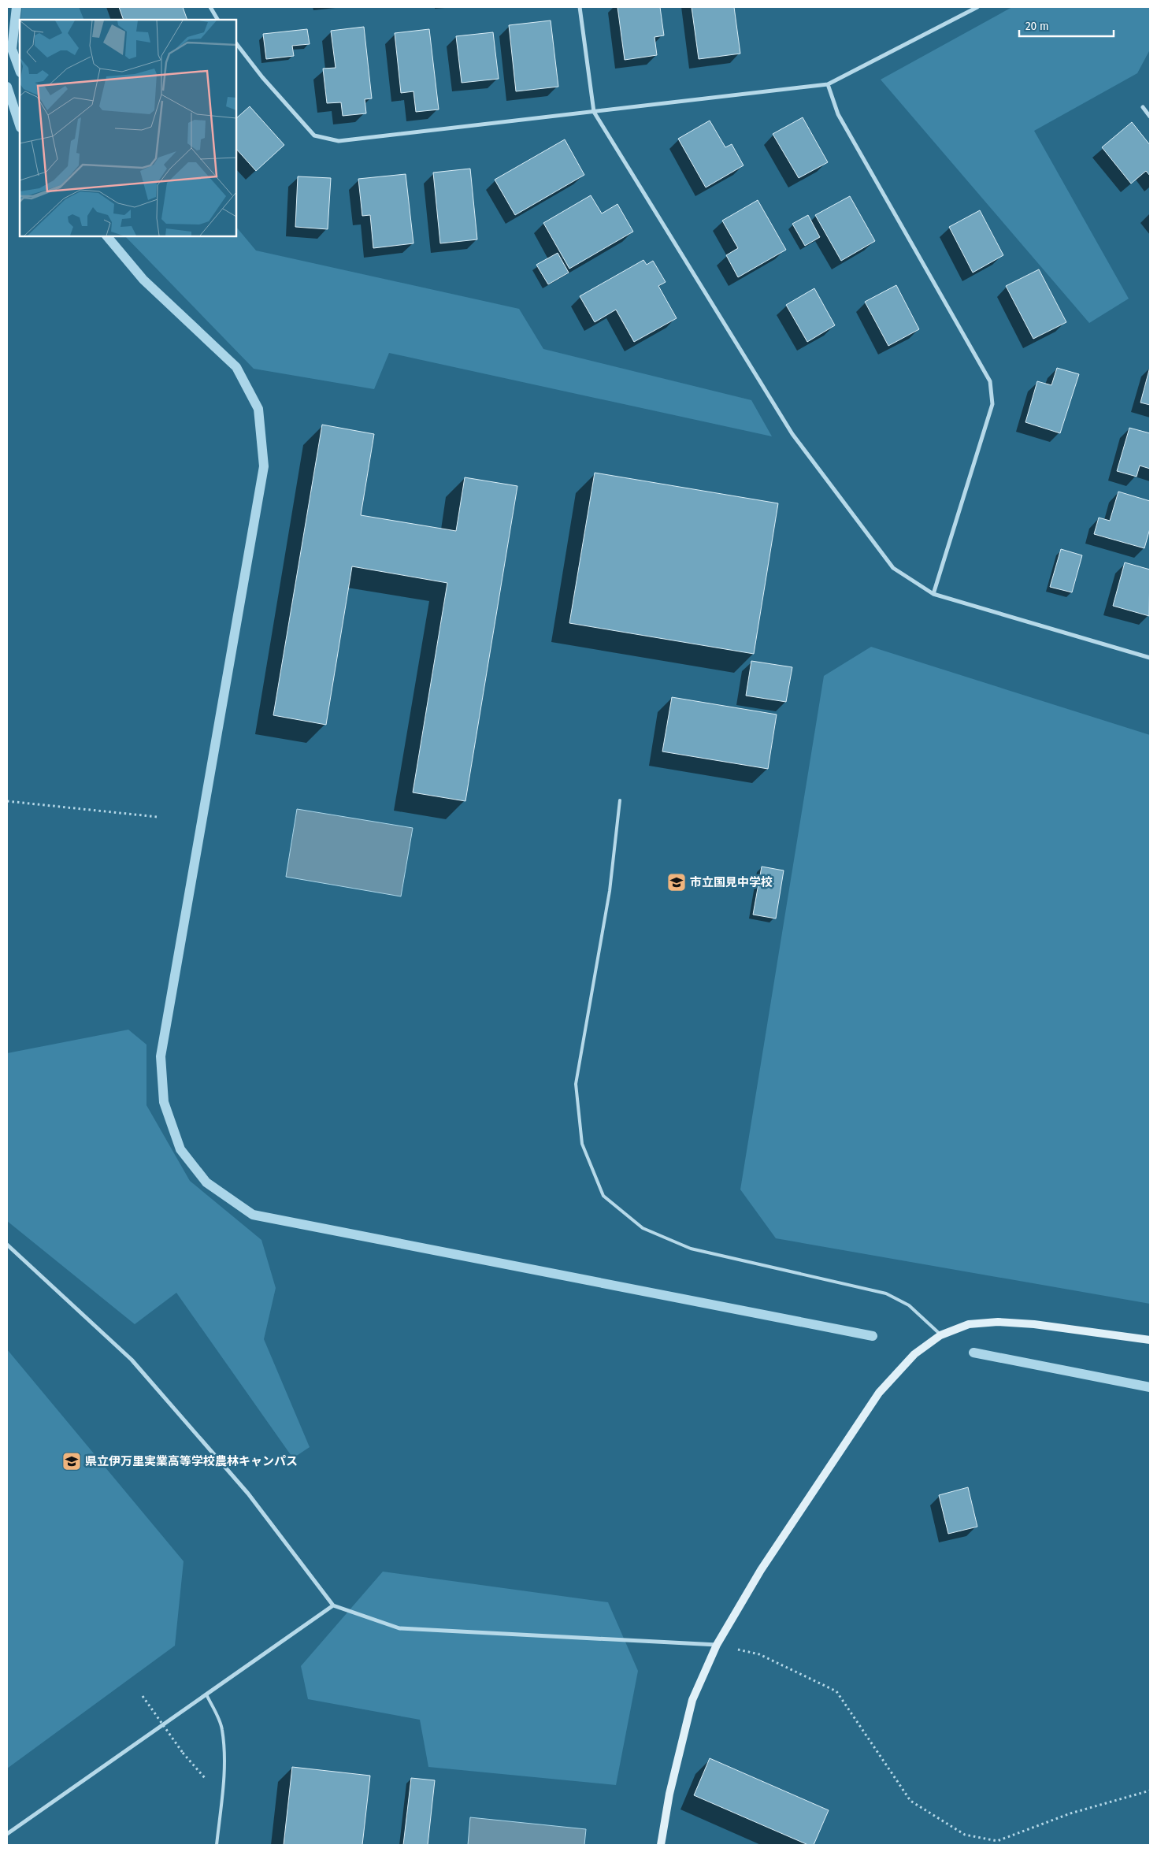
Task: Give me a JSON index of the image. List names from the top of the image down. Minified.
{"places":{"school or university":["市立国見中学校","県立伊万里実業高等学校農林キャンパス"]},"scale_bar":"20 m"}
